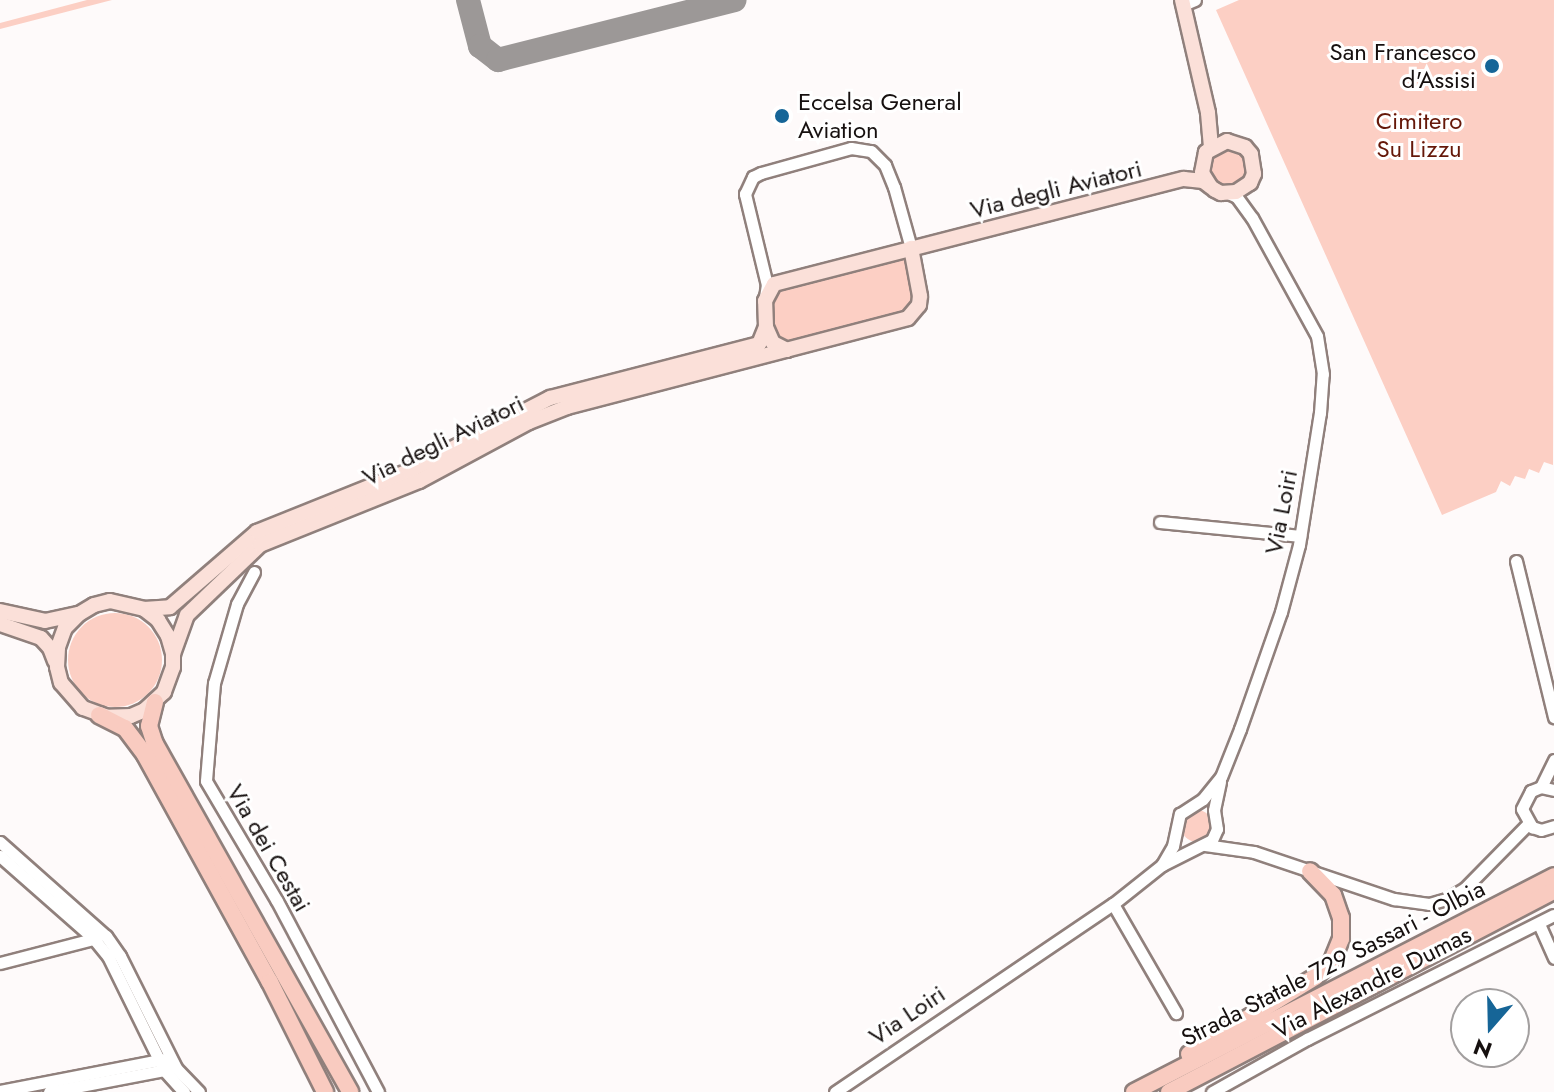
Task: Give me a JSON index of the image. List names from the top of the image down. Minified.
{"streets":{"highway":["Strada Statale 729 Sassari - Olbia"],"main road":["Via degli Aviatori"],"street":["Via Loiri","Via dei Cestai","Via Alexandre Dumas"]},"crossings":[["Via degli Aviatori","Via Loiri"]],"parks":["Cimitero Su Lizzu"],"places":["San Francesco d'Assisi","Eccelsa General Aviation"],"north":"bottom"}
